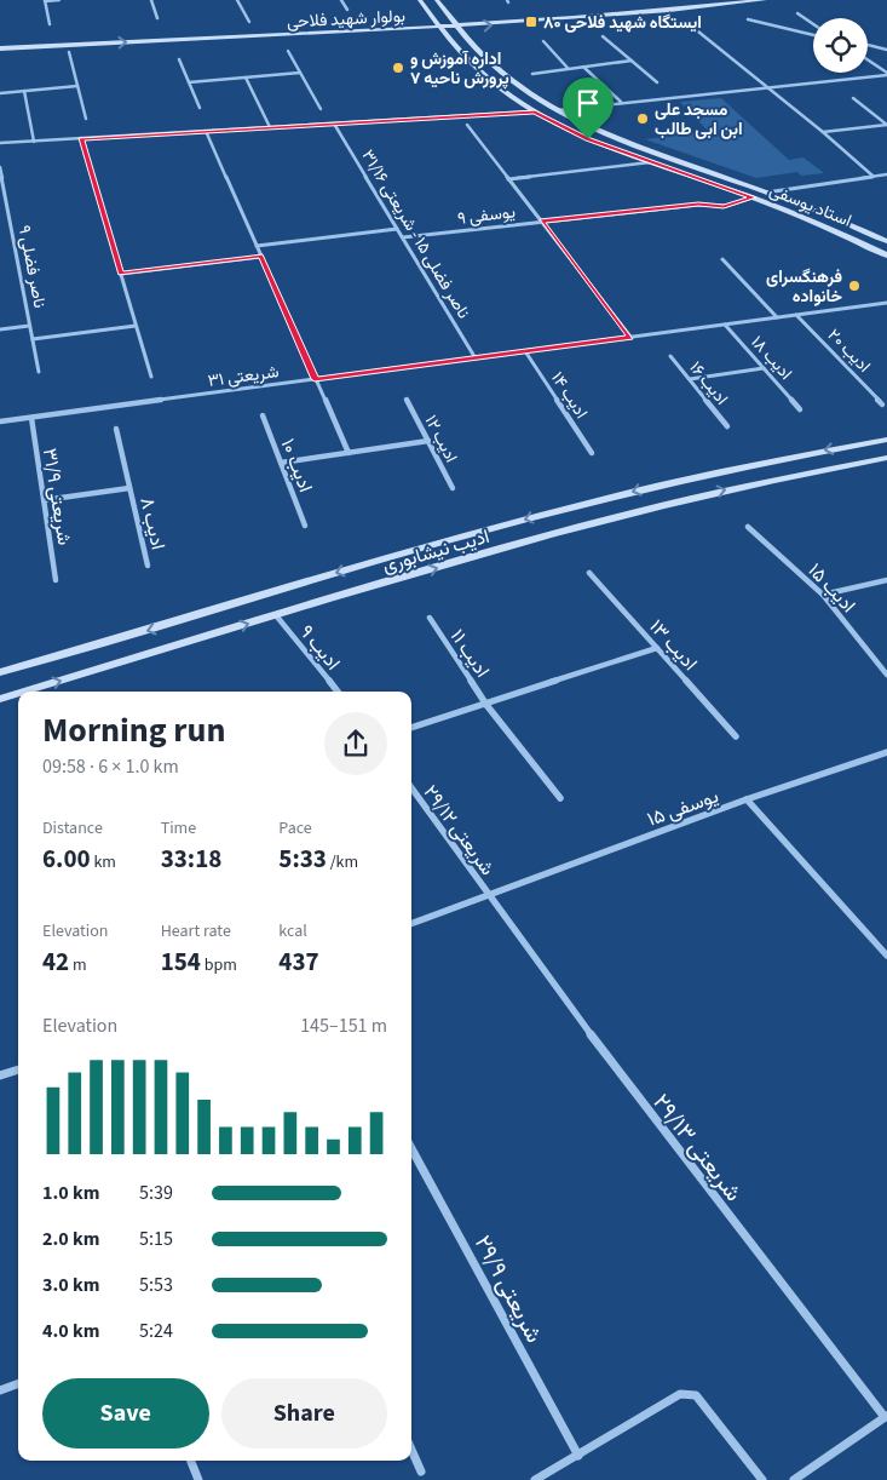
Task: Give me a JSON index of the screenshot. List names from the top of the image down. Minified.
{"streets":{"main road":["بولوار شهید فلاحی","استاد یوسفی","ادیب نیشابوری"],"street":["یوسفی ۹","ناصر فضلی ۱۵ - شریعتی ۳۱/۱۶","ناصر فضلی ۹","ادیب ۲۰","ادیب ۱۸","شریعتی ۳۱","ادیب ۱۶","ادیب ۱۴","ادیب ۱۲","ادیب ۱۰","شریعتی ۳۱/۹","ادیب ۸","ادیب ۱۵","ادیب ۱۳","ادیب ۹","ادیب ۱۱","یوسفی ۱۵","شریعتی ۲۹/۱۲","شریعتی ۲۹/۱۳","شریعتی ۲۹/۹"]},"crossings":[["بولوار شهید فلاحی","استاد یوسفی"],["استاد یوسفی","یوسفی ۹"],["یوسفی ۹","ناصر فضلی ۱۵ - شریعتی ۳۱/۱۶"],["ناصر فضلی ۱۵ - شریعتی ۳۱/۱۶","شریعتی ۳۱"],["ادیب ۲۰","شریعتی ۳۱"],["ادیب ۱۸","شریعتی ۳۱"],["شریعتی ۳۱","ادیب ۱۴"],["شریعتی ۳۱","شریعتی ۳۱/۹"],["ادیب نیشابوری","ادیب ۹"],["یوسفی ۱۵","شریعتی ۲۹/۱۲"],["یوسفی ۱۵","شریعتی ۲۹/۱۳"],["شریعتی ۲۹/۱۲","شریعتی ۲۹/۱۳"]],"places":{"transit":["ایستگاه شهید فلاحی ۸۰"],"other":["اداره آموزش و پرورش ناحیه ۷","مسجد علی ابن ابی طالب","فرهنگسرای خانواده"]},"page":{"heading":["Morning run","09:58 · 6 × 1.0 km"],"stats":[["Distance","6.00 km"],["Time","33:18"],["Pace","5:33 /km"],["Elevation","42 m"],["Heart rate","154 bpm"],["kcal","437"]],"chart":["Elevation","145–151 m"],"list":[{"name":"1.0 km","note":"5:39"},{"name":"2.0 km","note":"5:15"},{"name":"3.0 km","note":"5:53"},{"name":"4.0 km","note":"5:24"}],"buttons":["Save","Share"]}}
